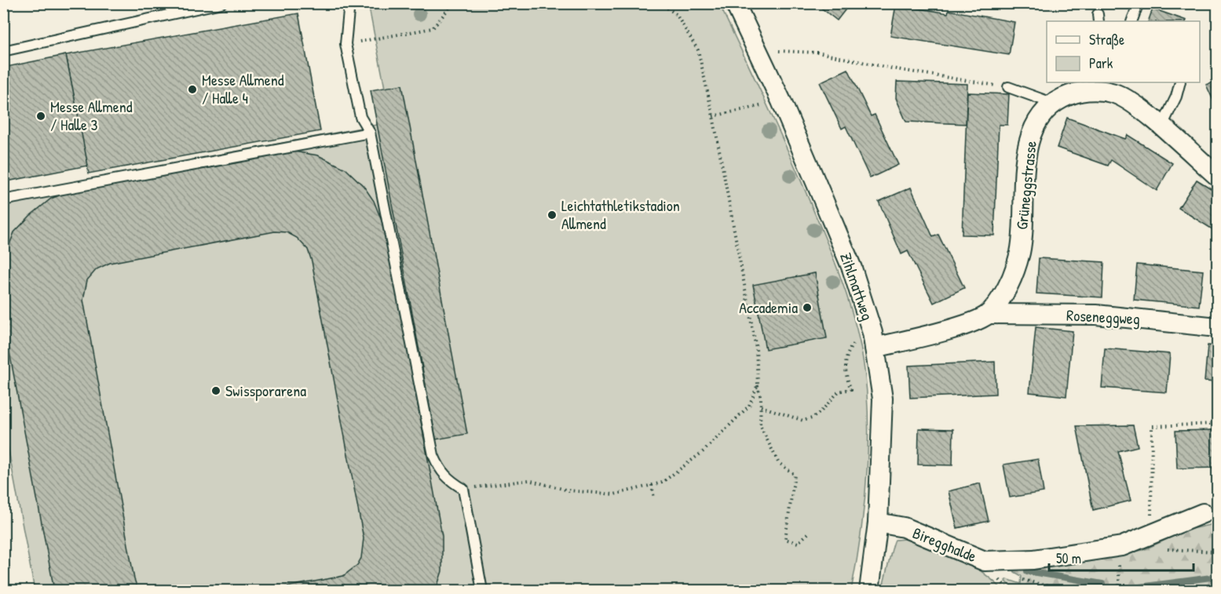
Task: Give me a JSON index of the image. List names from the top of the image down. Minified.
{"streets":{"street":["Grüneggstrasse","Zihlmattweg","Roseneggweg","Biregghalde"]},"crossings":[["Grüneggstrasse","Zihlmattweg"],["Grüneggstrasse","Roseneggweg"],["Zihlmattweg","Biregghalde"]],"places":["Messe Allmend / Halle 4","Messe Allmend / Halle 3","Leichtathletikstadion Allmend","Accademia","Swissporarena"],"legend":["Straße","Park"],"scale_bar":"50 m"}
